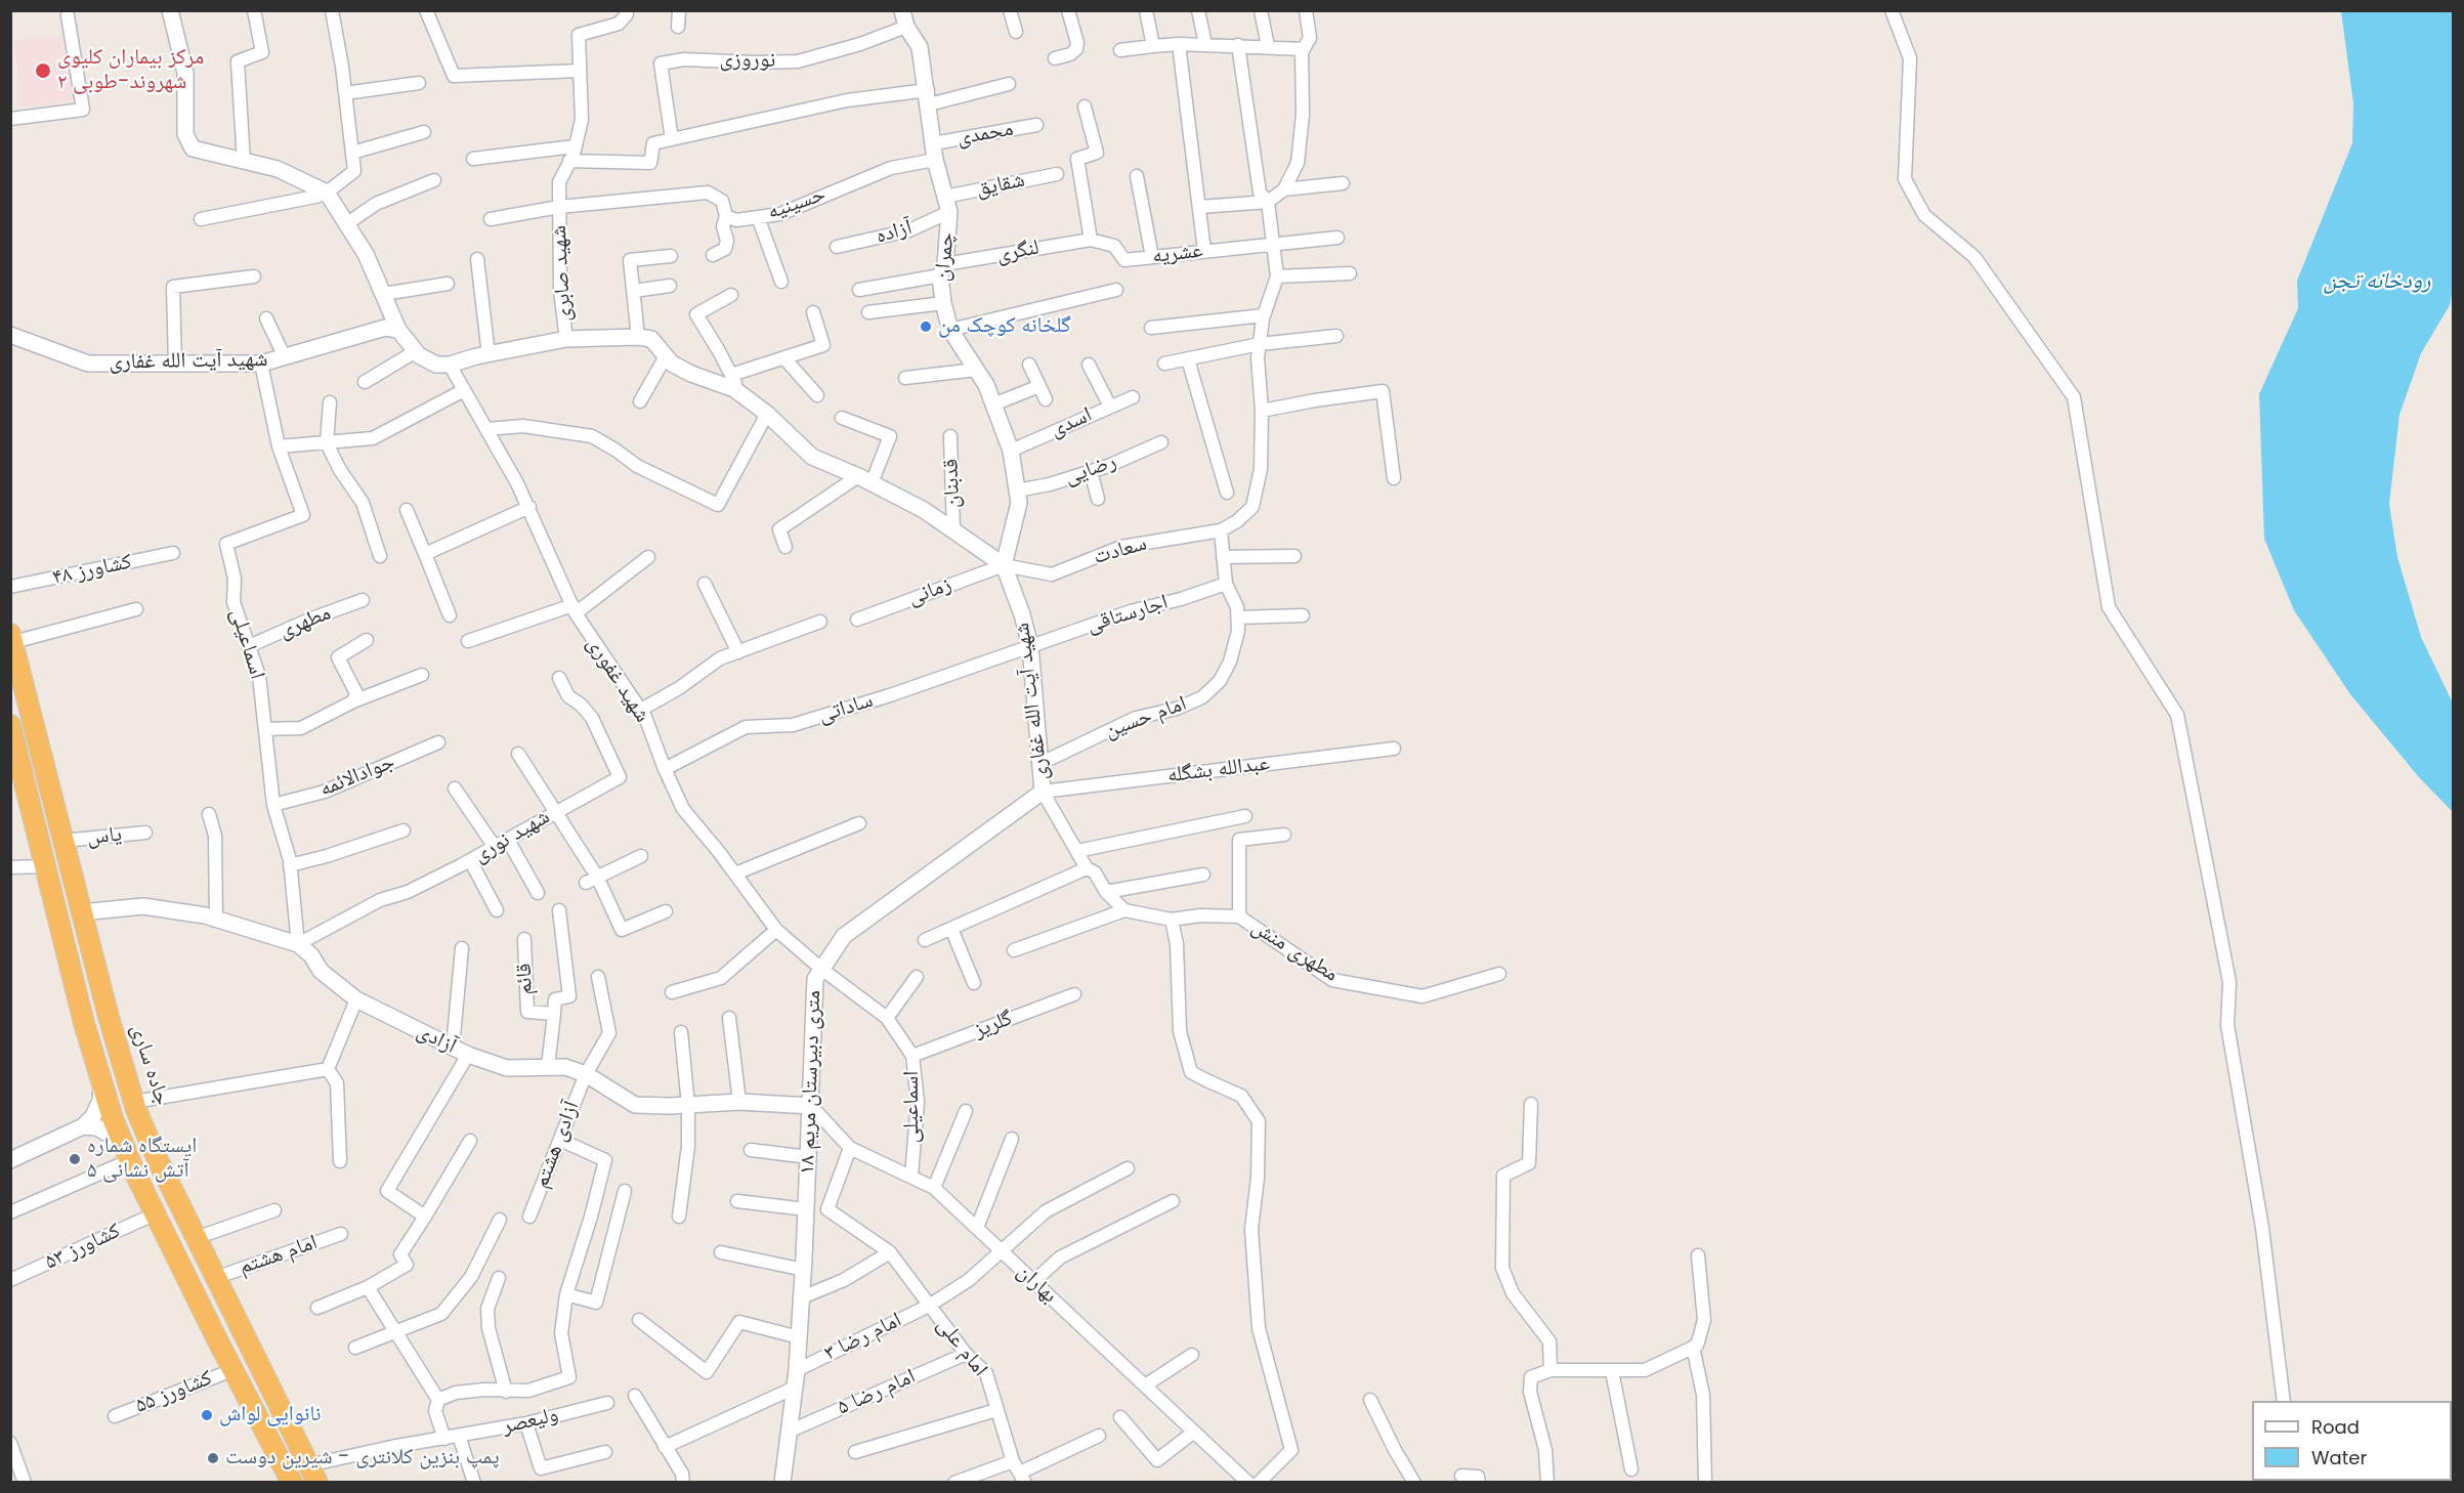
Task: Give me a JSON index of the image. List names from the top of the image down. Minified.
{"streets":{"highway":["جاده ساری"],"street":["نوروزی","محمدی","شقایق","حسینیه","آزاده","لنگری","عشریه","چمران","شهید صابری","شهید آیت الله غفاری","اسدی","رضایی","قدبنان","سعادت","کشاورز ۴۸","زمانی","اجارستاقی","مطهری","اسماعیلی","شهید غفوری","ساداتی","امام حسین","عبدالله بشگله","جوادالائمه","یاس","شهید نوری","مطهری منش","قائم","گلریز","آزادی","۱۸ متری دبیرستان مریم","آزادی هشتم","کشاورز ۵۳","امام هشتم","بهاران","امام رضا ۳","امام علی","کشاورز ۵۵","امام رضا ۵","ولیعصر"]},"crossings":[["نوروزی","چمران"],["محمدی","حسینیه"],["محمدی","چمران"],["شقایق","آزاده"],["شقایق","چمران"],["حسینیه","چمران"],["آزاده","چمران"],["لنگری","عشریه"],["لنگری","چمران"],["چمران","شهید آیت الله غفاری"],["چمران","اسدی"],["چمران","رضایی"],["چمران","سعادت"],["چمران","زمانی"],["شهید آیت الله غفاری","سعادت"],["شهید آیت الله غفاری","زمانی"],["شهید آیت الله غفاری","اجارستاقی"],["شهید آیت الله غفاری","اسماعیلی"],["شهید آیت الله غفاری","ساداتی"],["شهید آیت الله غفاری","امام حسین"],["شهید آیت الله غفاری","عبدالله بشگله"],["شهید آیت الله غفاری","۱۸ متری دبیرستان مریم"],["سعادت","زمانی"],["سعادت","امام حسین"],["اجارستاقی","ساداتی"],["اجارستاقی","امام حسین"],["مطهری","اسماعیلی"],["اسماعیلی","شهید غفوری"],["اسماعیلی","جوادالائمه"],["اسماعیلی","شهید نوری"],["اسماعیلی","گلریز"],["اسماعیلی","آزادی"],["اسماعیلی","۱۸ متری دبیرستان مریم"],["اسماعیلی","بهاران"],["شهید غفوری","ساداتی"],["شهید غفوری","۱۸ متری دبیرستان مریم"],["عبدالله بشگله","۱۸ متری دبیرستان مریم"],["یاس","جاده ساری"],["شهید نوری","آزادی"],["قائم","آزادی"],["آزادی","۱۸ متری دبیرستان مریم"],["آزادی","آزادی هشتم"],["آزادی","بهاران"],["جاده ساری","امام هشتم"],["جاده ساری","ولیعصر"],["۱۸ متری دبیرستان مریم","بهاران"],["۱۸ متری دبیرستان مریم","امام رضا ۳"],["۱۸ متری دبیرستان مریم","امام رضا ۵"],["بهاران","امام رضا ۳"],["امام رضا ۳","امام علی"],["امام علی","امام رضا ۵"]],"water":["رودخانه تجن"],"places":["مرکز بیماران کلیوی شهروند-طوبی ۲","گلخانه کوچک من","ایستگاه شماره ۵ آتش نشانی","نانوایی لواش","پمپ بنزین کلانتری - شیرین دوست"],"legend":["Road","Water"]}
